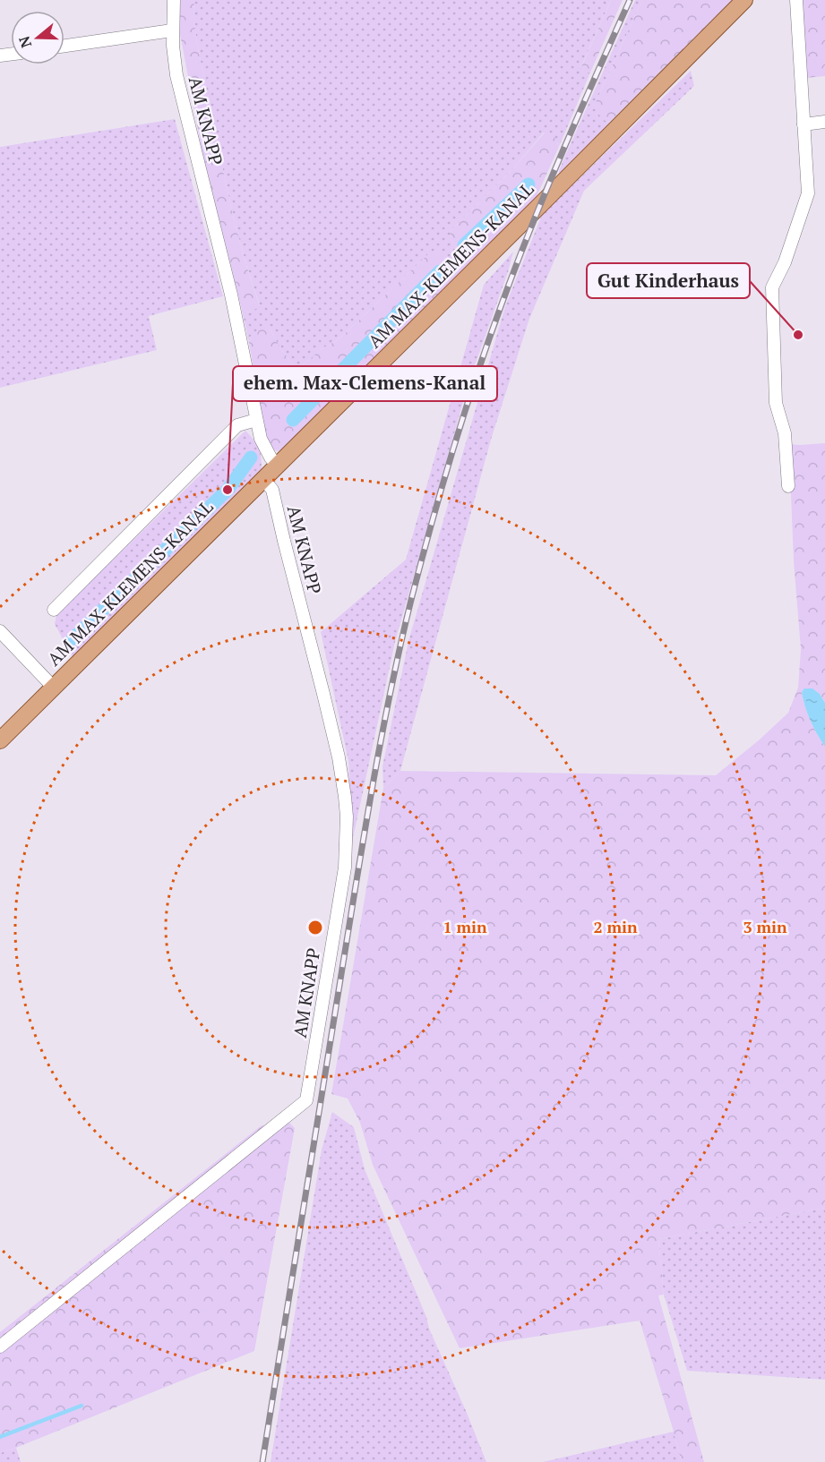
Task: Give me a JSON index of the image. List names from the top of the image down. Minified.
{"streets":{"main road":["AM MAX-KLEMENS-KANAL"],"street":["AM KNAPP"]},"crossings":[["AM KNAPP","AM MAX-KLEMENS-KANAL"]],"places":["Gut Kinderhaus","ehem. Max-Clemens-Kanal"],"north":"left","rings":["1 min","2 min","3 min"]}
